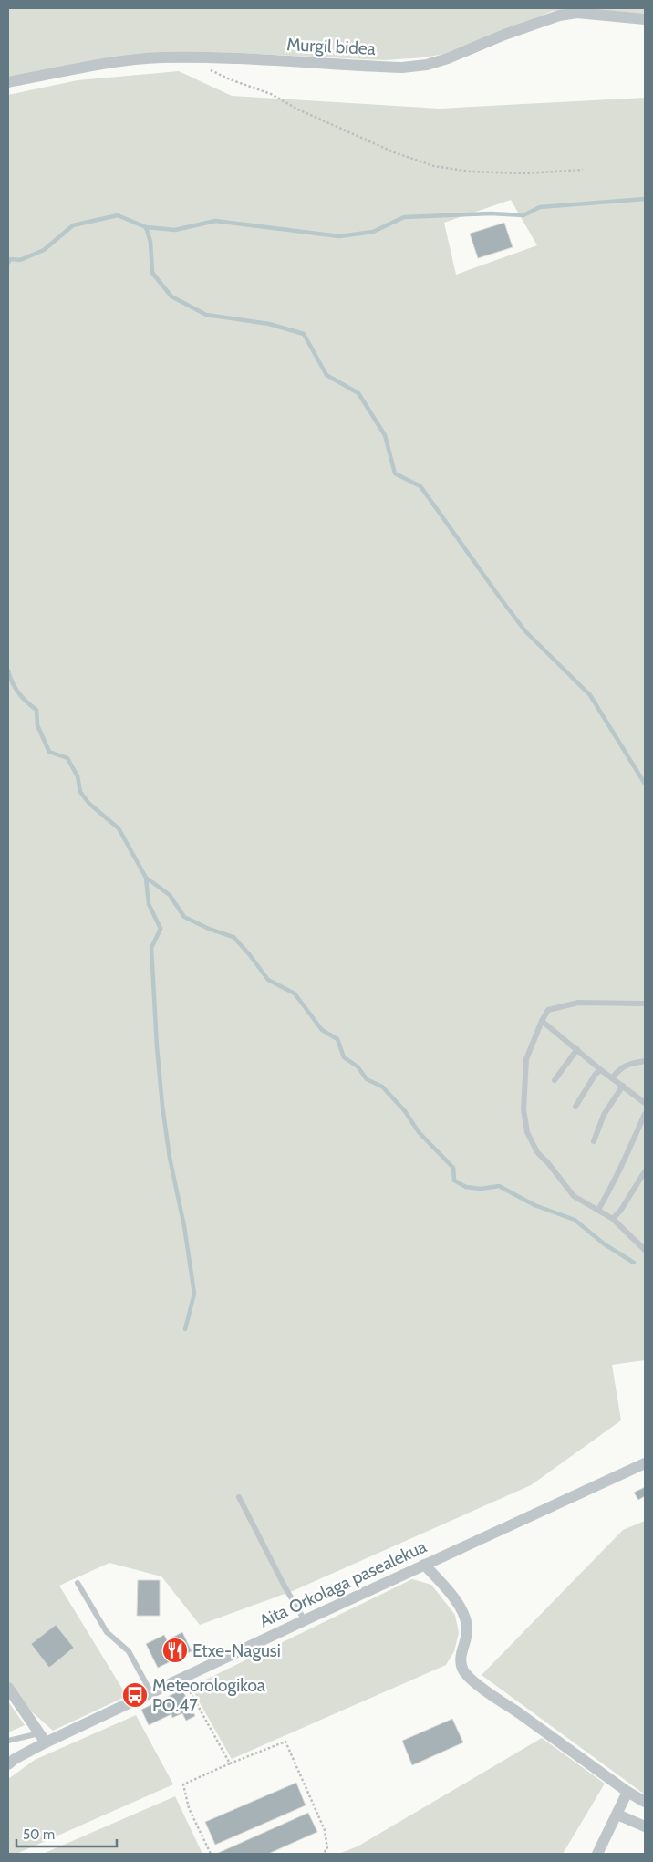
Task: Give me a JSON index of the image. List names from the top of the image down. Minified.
{"streets":{"street":["Murgil bidea","Aita Orkolaga pasealekua"]},"places":{"restaurant":["Etxe-Nagusi"],"bus stop":["Meteorologikoa PO.47"]},"scale_bar":"50 m"}
